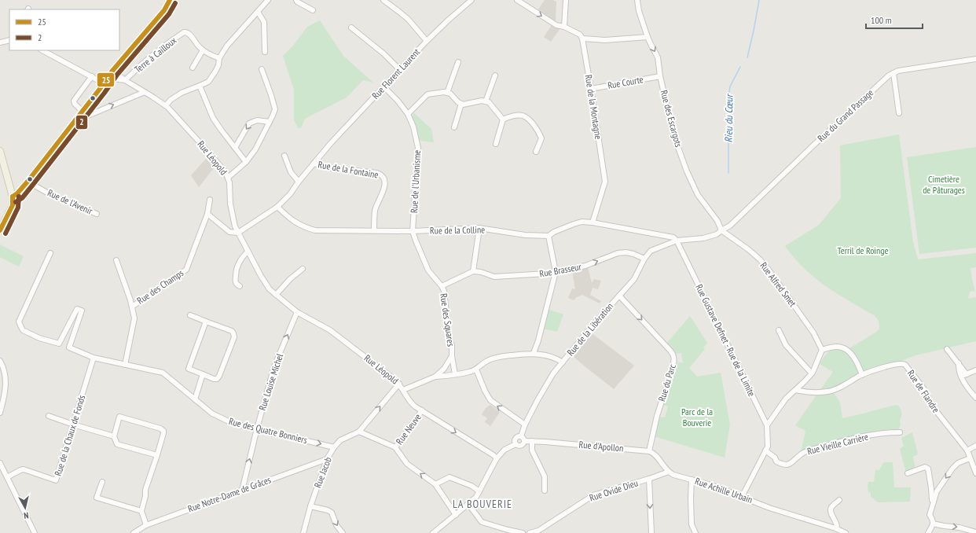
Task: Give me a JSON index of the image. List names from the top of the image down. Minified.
{"streets":{"street":["Terre à Cailloux","Rue Florent Laurent","Rue Courte","Rue de la Montagne","Rue du Grand Passage","Rue des Escargots","Rue Léopold","Rue de la Fontaine","Rue de l'Urbanisme","Rue de l'Avenir","Rue de la Colline","Rue Brasseur","Rue Alfred Smet","Rue des Champs","Rue des Squares","Rue de la Libération","Rue Gustave Defnet - Rue de la Limite","Rue Louise Michel","Rue du Parc","Rue de Flandre","Rue Neuve","Rue des Quatre Bonniers","Rue de la Chaux de Fonds","Rue Vieille Carrière","Rue d'Apollon","Rue Jacob","Rue Ovide Dieu","Rue Achille Urbain","Rue Notre-Dame de Grâces"]},"crossings":[["Terre à Cailloux","Rue Léopold"],["Rue Florent Laurent","Rue de la Fontaine"],["Rue Florent Laurent","Rue de l'Urbanisme"],["Rue Courte","Rue de la Montagne"],["Rue Courte","Rue des Escargots"],["Rue de la Montagne","Rue de la Colline"],["Rue du Grand Passage","Rue des Escargots"],["Rue du Grand Passage","Rue Alfred Smet"],["Rue des Escargots","Rue Alfred Smet"],["Rue Léopold","Rue de la Fontaine"],["Rue Léopold","Rue des Squares"],["Rue Léopold","Rue Louise Michel"],["Rue Léopold","Rue Neuve"],["Rue Léopold","Rue Jacob"],["Rue de la Fontaine","Rue de la Colline"],["Rue de l'Urbanisme","Rue de la Colline"],["Rue de l'Urbanisme","Rue des Squares"],["Rue de la Colline","Rue des Squares"],["Rue de la Colline","Rue de la Libération"],["Rue de la Colline","Rue Gustave Defnet - Rue de la Limite"],["Rue Brasseur","Rue de la Libération"],["Rue de la Libération","Rue Gustave Defnet - Rue de la Limite"],["Rue de la Libération","Rue du Parc"],["Rue de la Libération","Rue d'Apollon"],["Rue Gustave Defnet - Rue de la Limite","Rue Vieille Carrière"],["Rue Gustave Defnet - Rue de la Limite","Rue Achille Urbain"],["Rue Louise Michel","Rue des Quatre Bonniers"],["Rue Louise Michel","Rue Notre-Dame de Grâces"],["Rue du Parc","Rue d'Apollon"],["Rue des Quatre Bonniers","Rue de la Chaux de Fonds"],["Rue des Quatre Bonniers","Rue Jacob"],["Rue Jacob","Rue Notre-Dame de Grâces"],["Rue Ovide Dieu","Rue Achille Urbain"]],"one_way":["Rue Brasseur","Rue Louise Michel","Rue du Parc"],"districts":["LA BOUVERIE"],"water":["Rieu du Cœur"],"parks":["Cimetière de Pâturages","Terril de Roinge","Parc de la Bouverie"],"lines":["transit line 25","transit line 2"],"legend":["25","2"],"scale_bar":"100 m","north":"bottom"}
